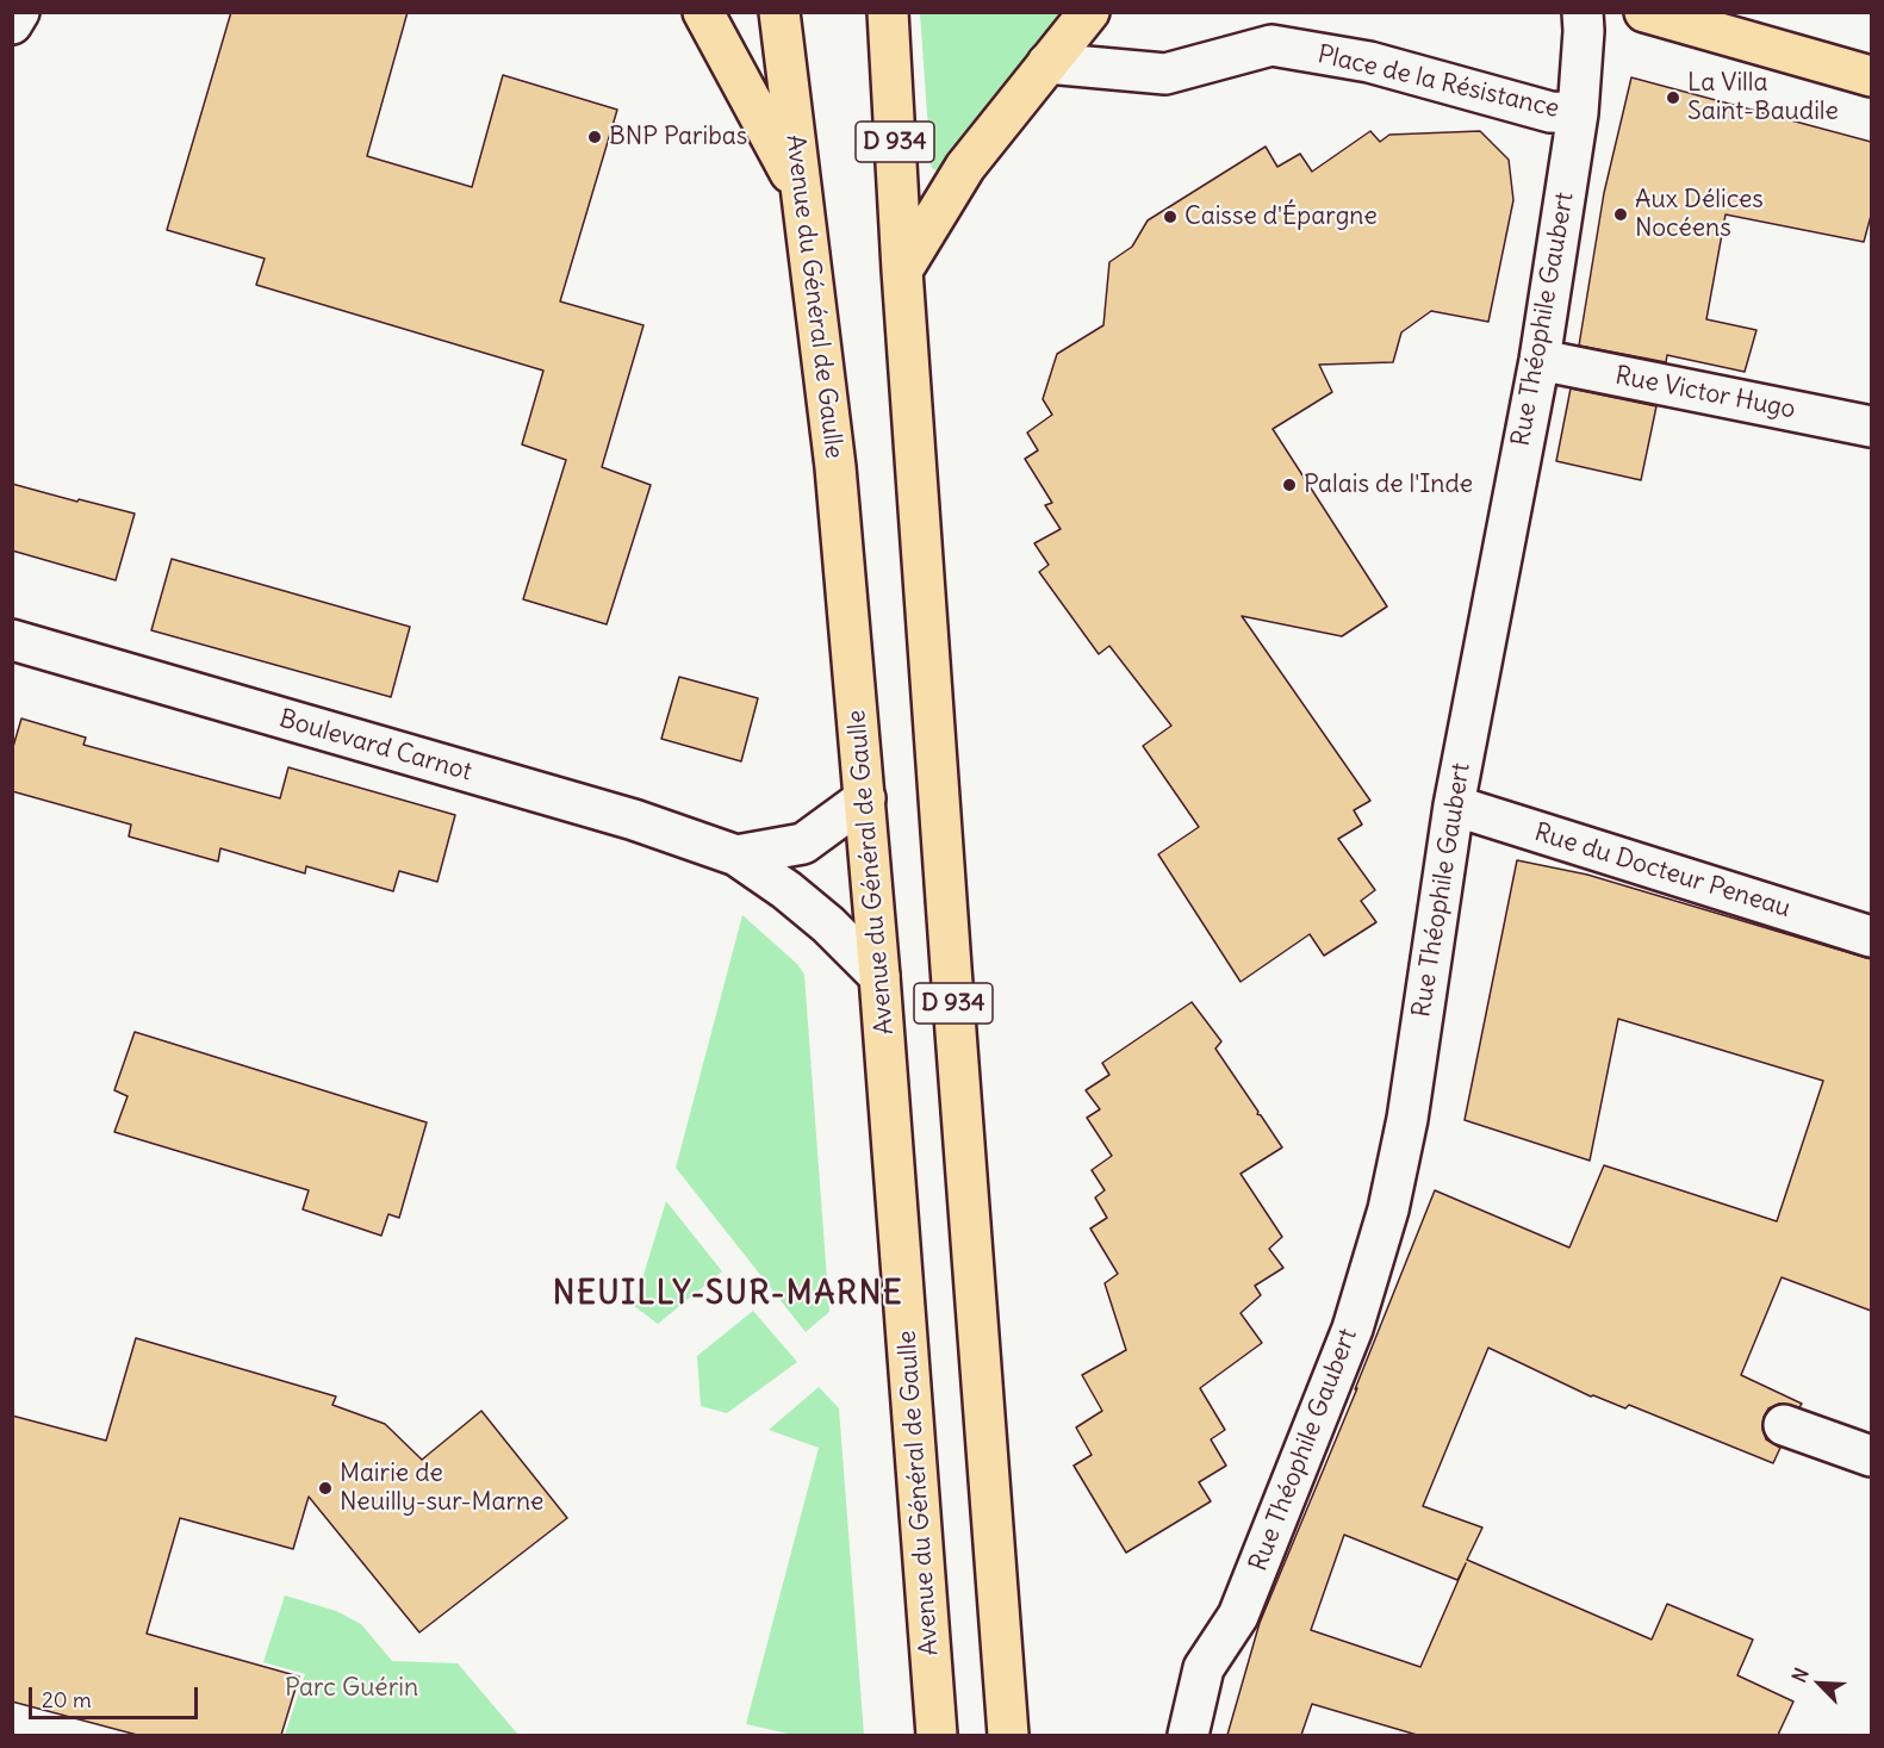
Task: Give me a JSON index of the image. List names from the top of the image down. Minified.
{"streets":{"main road":["D 934","Avenue du Général de Gaulle"],"street":["Place de la Résistance","Rue Théophile Gaubert","Rue Victor Hugo","Boulevard Carnot","Rue du Docteur Peneau"]},"crossings":[["Place de la Résistance","Rue Théophile Gaubert"],["Avenue du Général de Gaulle","Boulevard Carnot"],["Rue Théophile Gaubert","Rue Victor Hugo"],["Rue Théophile Gaubert","Rue du Docteur Peneau"]],"districts":["NEUILLY-SUR-MARNE"],"parks":["Parc Guérin"],"places":["La Villa Saint-Baudile","BNP Paribas","Aux Délices Nocéens","Caisse d'Épargne","Palais de l'Inde","Mairie de Neuilly-sur-Marne"],"scale_bar":"20 m","north":"top left"}
